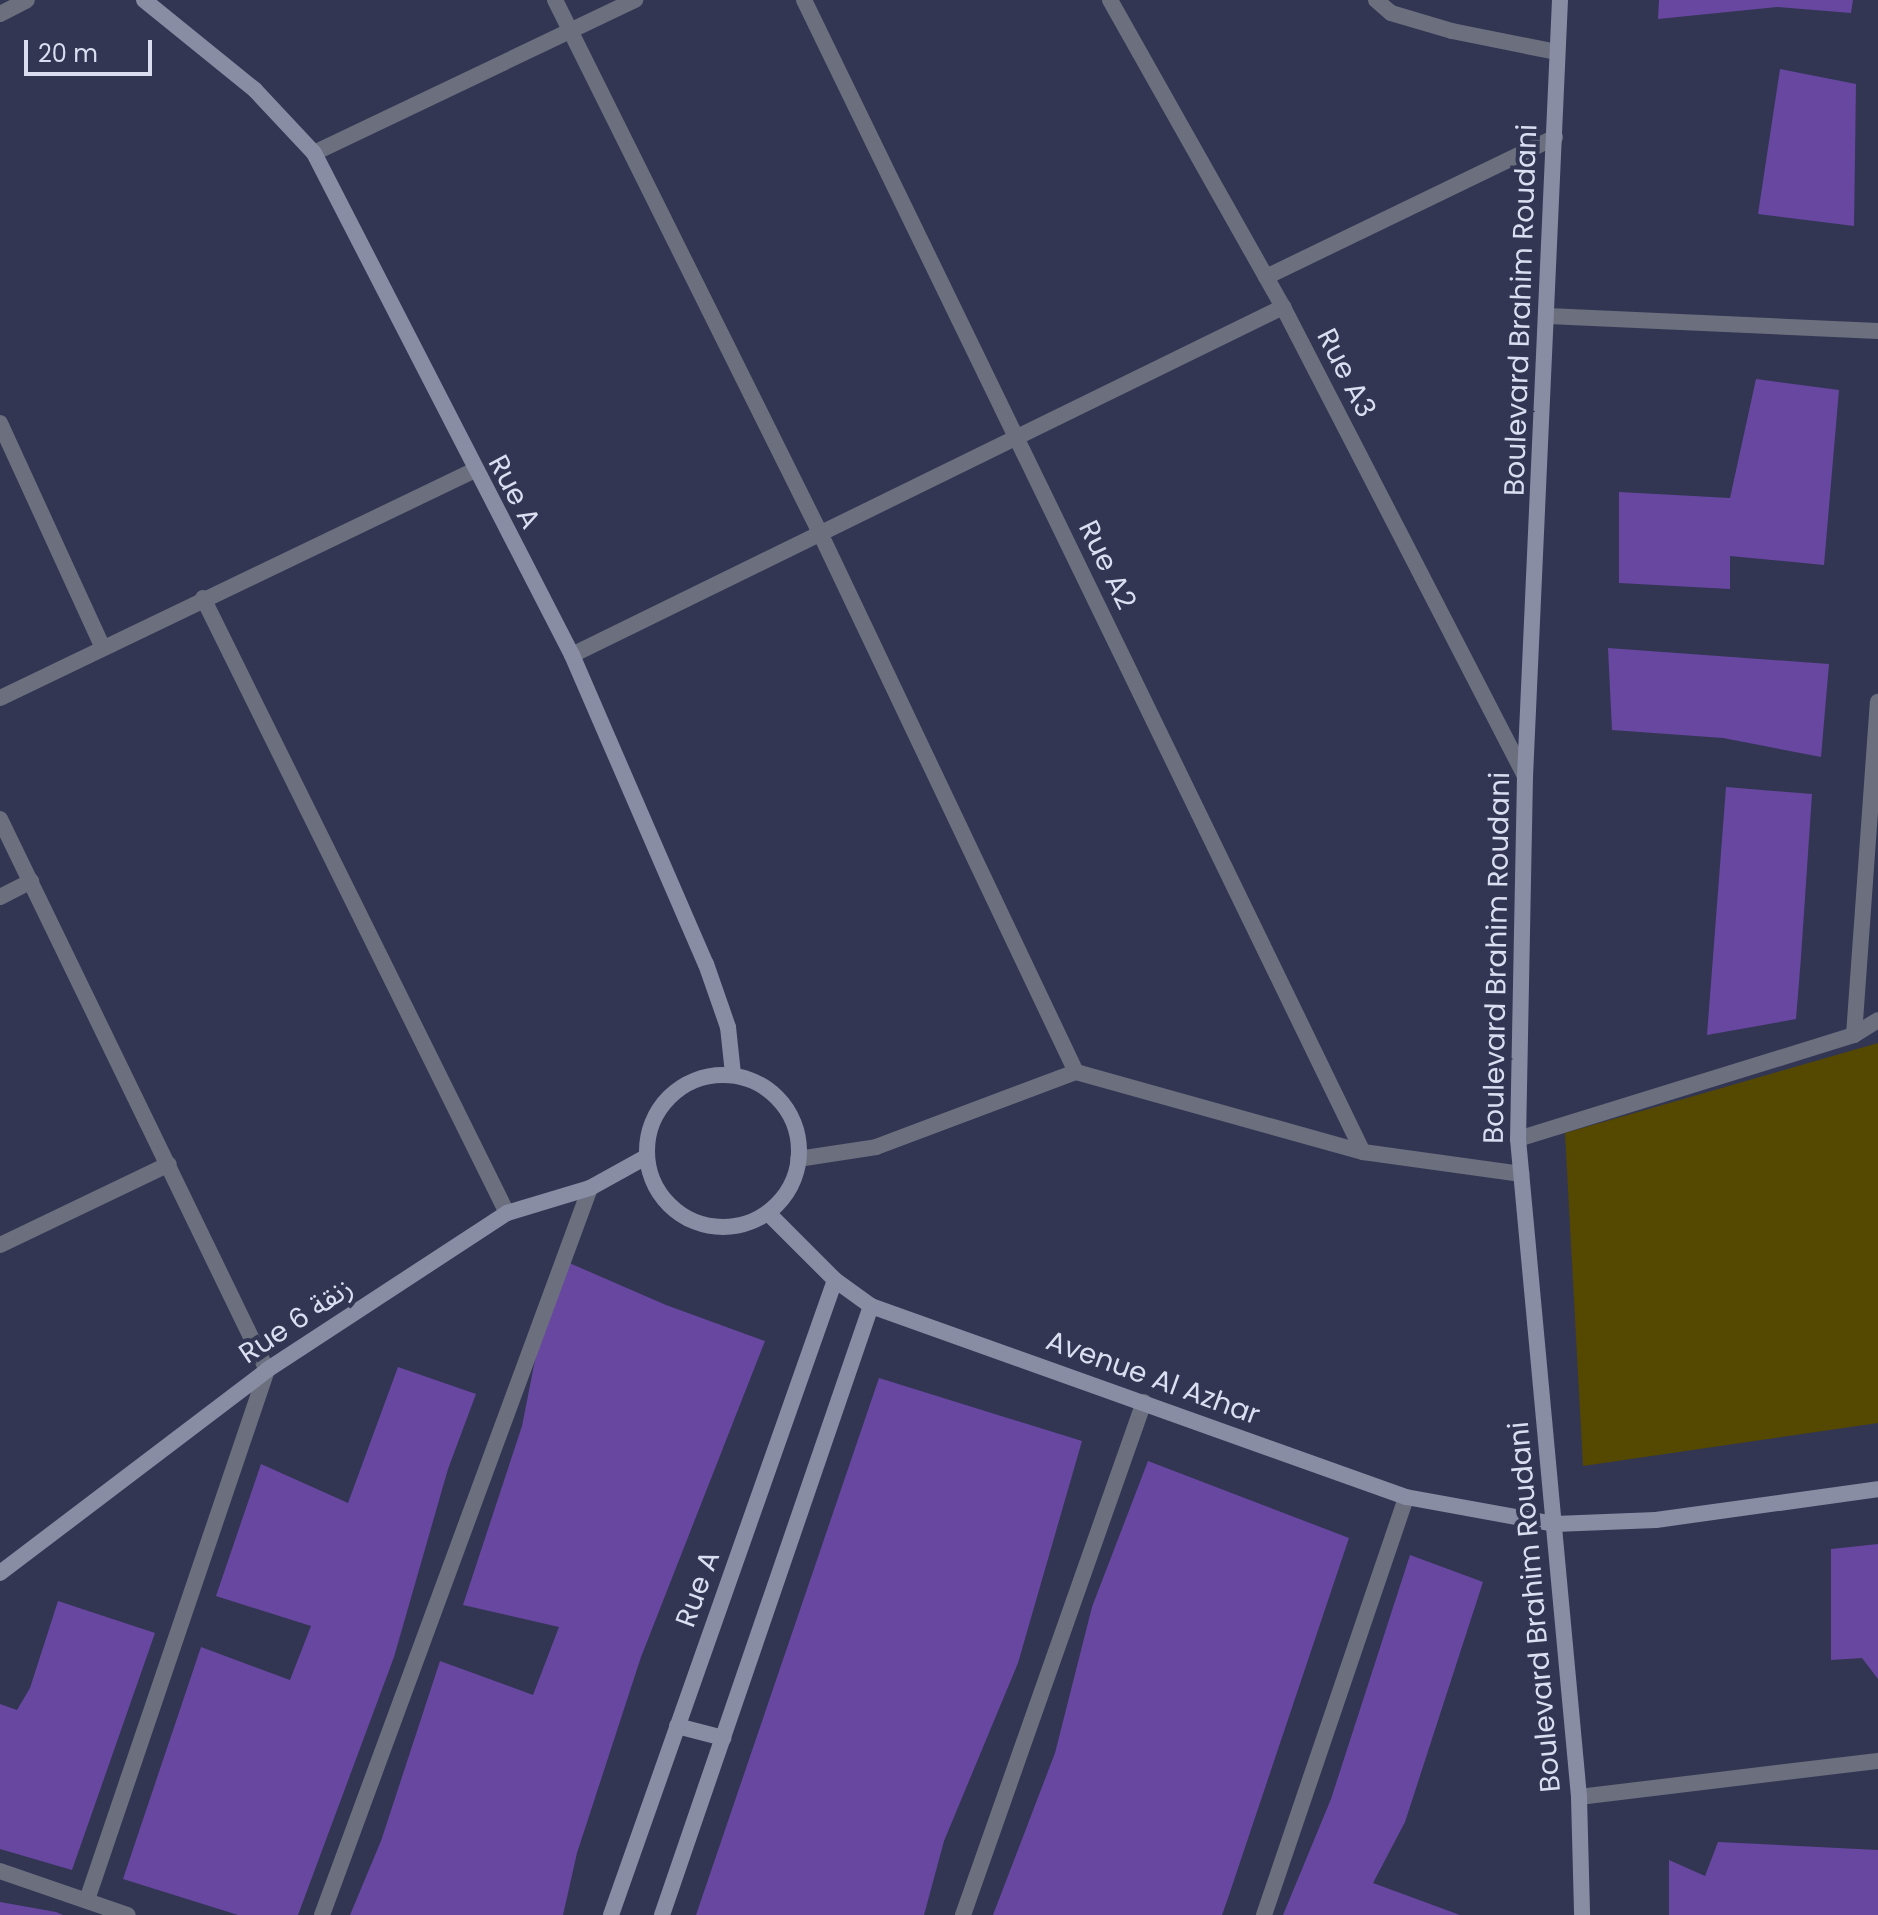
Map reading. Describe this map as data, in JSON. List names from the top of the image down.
{
  "streets": {
    "street": [
      "Boulevard Brahim Roudani",
      "Rue A3",
      "Rue A",
      "Rue A2",
      "Rue 6 زنقة",
      "Avenue Al Azhar"
    ]
  },
  "crossings": [
    ["Boulevard Brahim Roudani", "Rue A3"],
    ["Boulevard Brahim Roudani", "Avenue Al Azhar"],
    ["Rue A", "Rue 6 زنقة"],
    ["Rue A", "Avenue Al Azhar"],
    ["Rue 6 زنقة", "Avenue Al Azhar"]
  ],
  "scale_bar": "20 m"
}
